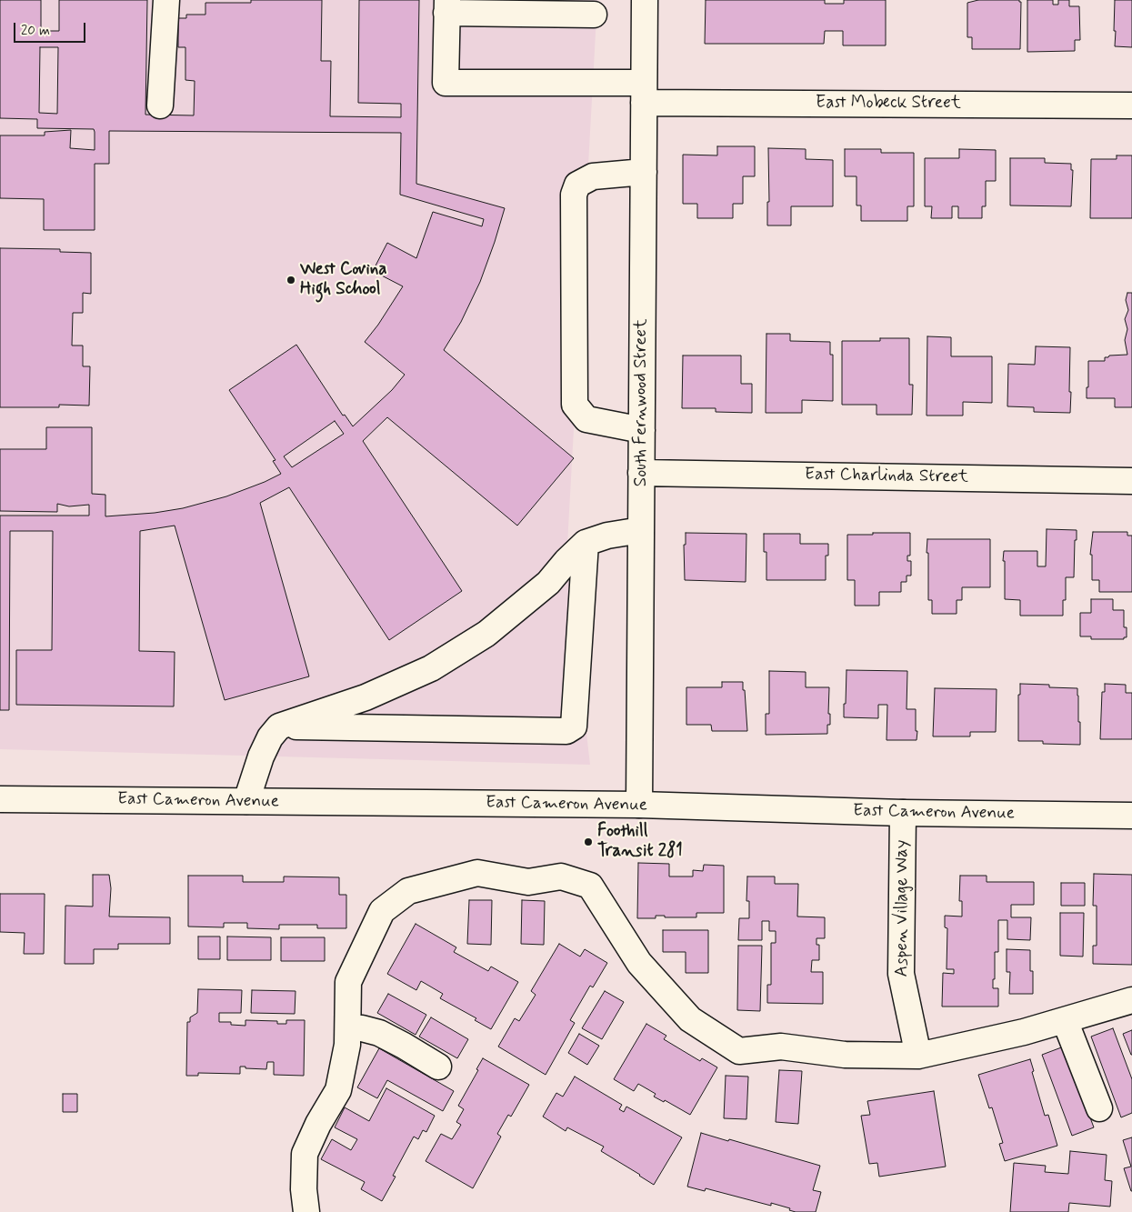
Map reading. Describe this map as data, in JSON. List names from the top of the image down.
{
  "streets": {
    "street": [
      "East Mobeck Street",
      "South Fernwood Street",
      "East Charlinda Street",
      "East Cameron Avenue",
      "Aspen Village Way"
    ]
  },
  "crossings": [
    ["East Mobeck Street", "South Fernwood Street"],
    ["South Fernwood Street", "East Charlinda Street"],
    ["South Fernwood Street", "East Cameron Avenue"],
    ["East Cameron Avenue", "Aspen Village Way"]
  ],
  "places": ["West Covina High School", "Foothill Transit 281"],
  "scale_bar": "20 m"
}
